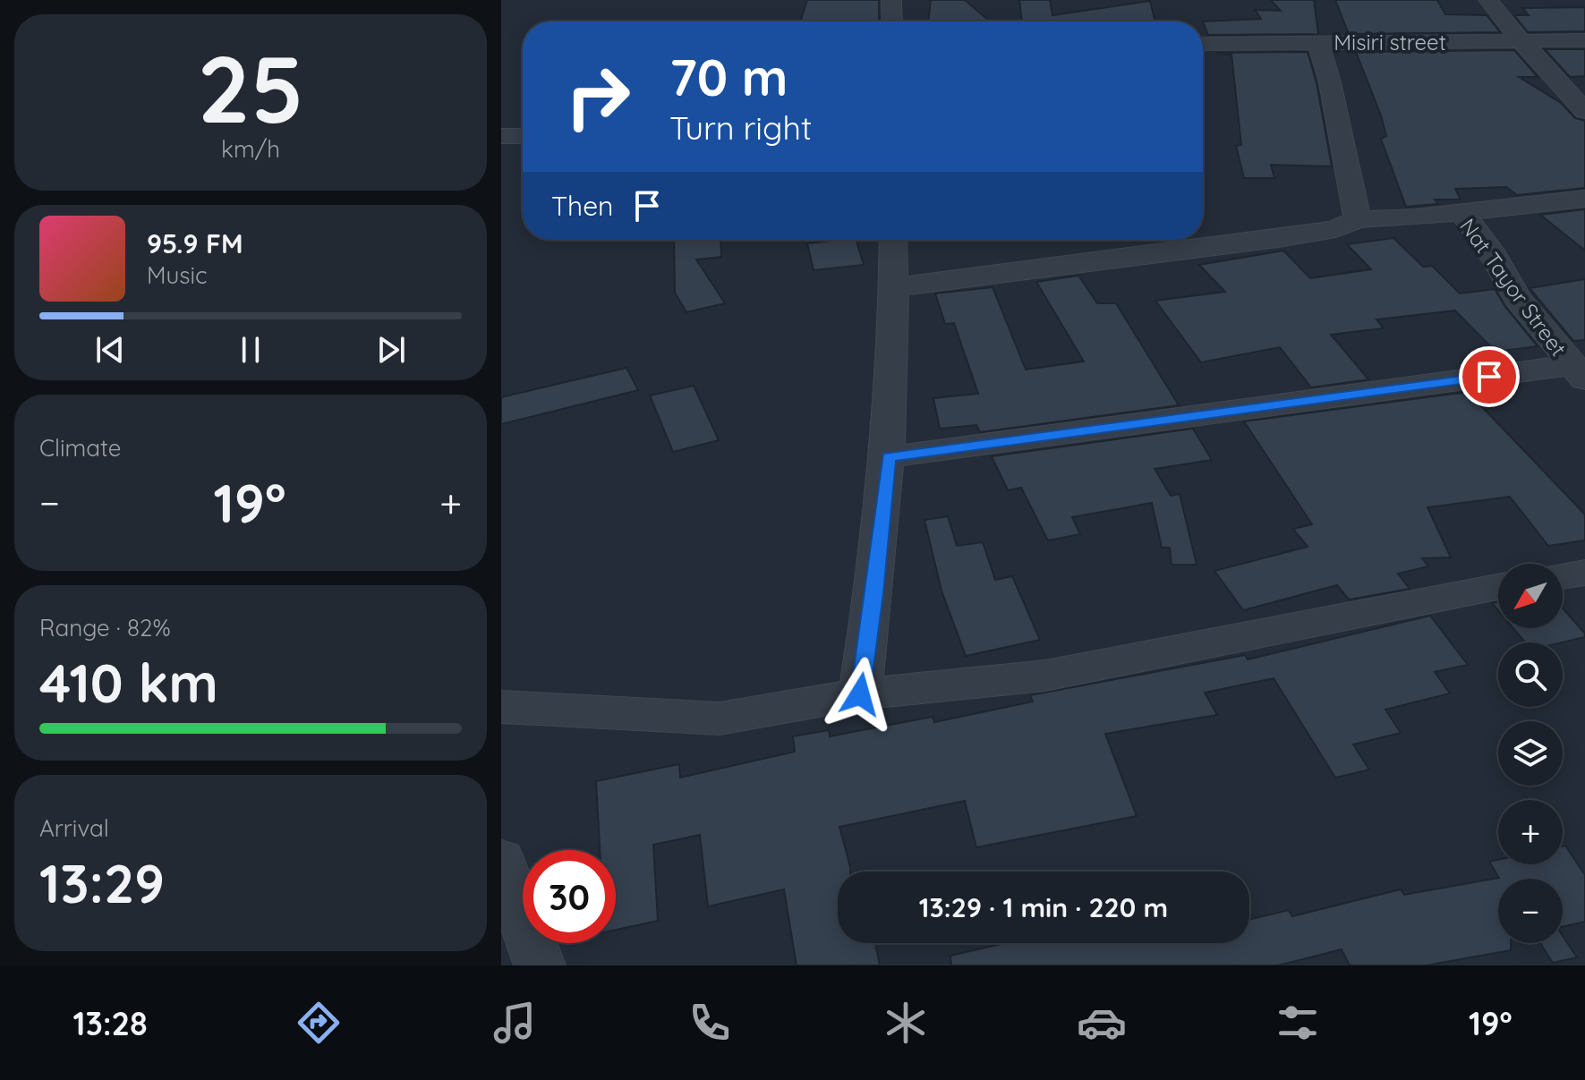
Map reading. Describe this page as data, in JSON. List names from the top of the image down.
{
  "streets": {
    "street": ["Misiri street", "Nat Tayor Street"]
  },
  "north": "bottom left",
  "page": {
    "tile": [
      ["25", "km/h"],
      "Climate",
      ["Range · 82%", "410 km"],
      ["Arrival", "13:29"]
    ],
    "turn": ["70 m", "Turn right"],
    "then": "Then",
    "song": ["95.9 FM", "Music"],
    "heat": ["−", "19°", "+"],
    "map_buttons": ["+", "−"],
    "limit": "30",
    "trip": "13:29 · 1 min · 220 m",
    "tabs": ["13:28", "19°"]
  }
}
